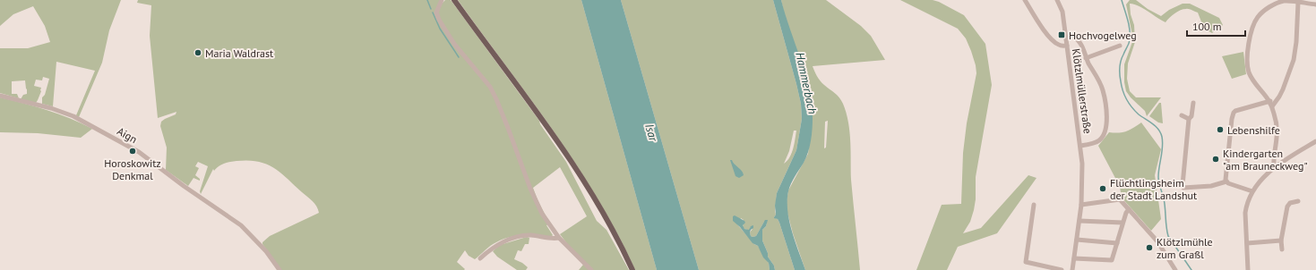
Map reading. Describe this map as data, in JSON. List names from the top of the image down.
{
  "streets": {
    "street": ["Klötzlmüllerstraße", "Aign"]
  },
  "water": ["Hammerbach", "Isar"],
  "places": {
    "transit": ["Hochvogelweg"],
    "other": [
      "Maria Waldrast",
      "Lebenshilfe",
      "Horoskowitz Denkmal",
      "Kindergarten \"am Brauneckweg\"",
      "Flüchtlingsheim der Stadt Landshut",
      "Klötzlmühle zum Graßl"
    ]
  },
  "scale_bar": "100 m"
}
